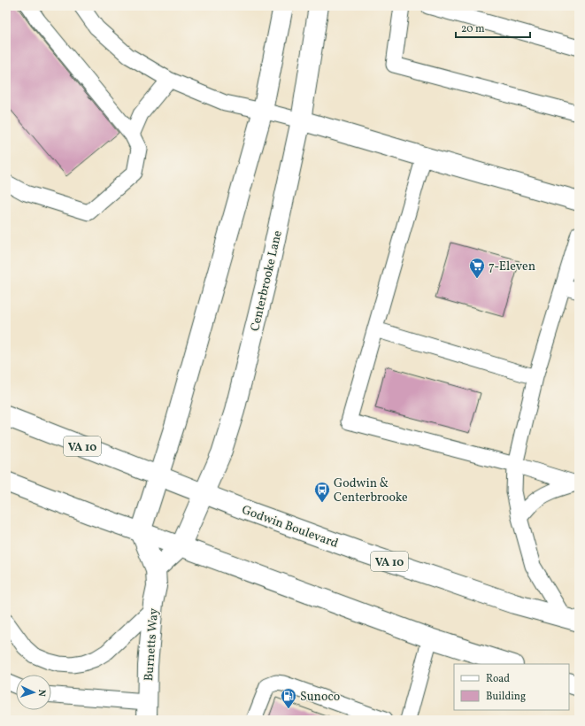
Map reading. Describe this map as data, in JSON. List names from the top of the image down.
{
  "streets": {
    "main road": [
      "Centerbrooke Lane",
      "VA 10",
      "Godwin Boulevard",
      "Burnetts Way"
    ]
  },
  "crossings": [
    ["Centerbrooke Lane", "Godwin Boulevard"]
  ],
  "places": {
    "supermarket": ["7-Eleven"],
    "bus stop": ["Godwin & Centerbrooke"],
    "fuel station": ["Sunoco"]
  },
  "legend": ["Road", "Building"],
  "scale_bar": "20 m",
  "north": "right"
}
